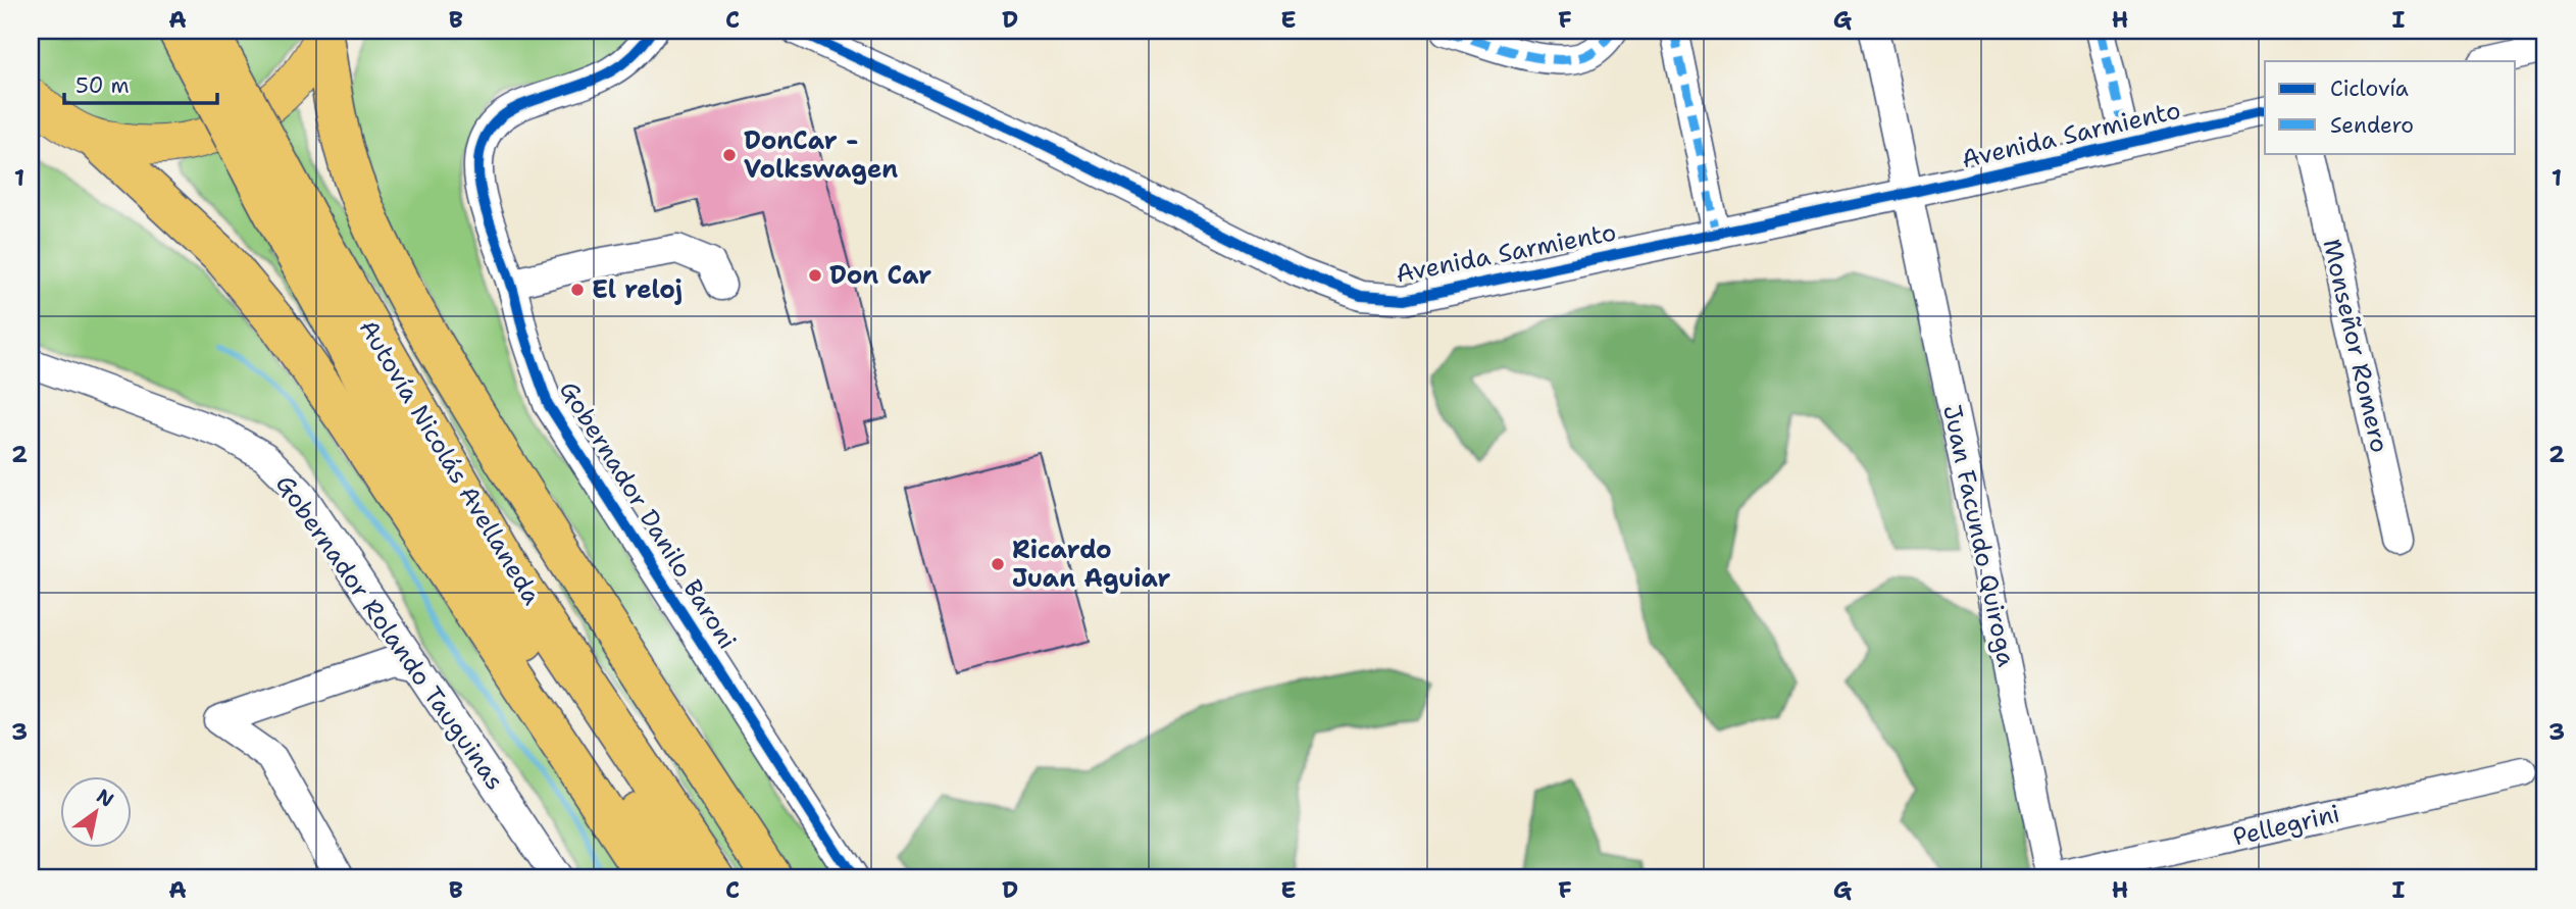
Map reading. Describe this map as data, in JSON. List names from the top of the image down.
{
  "streets": {
    "highway": ["Autovía Nicolás Avellaneda"],
    "street": [
      "Avenida Sarmiento",
      "Monseñor Romero",
      "Gobernador Danilo Baroni",
      "Juan Facundo Quiroga",
      "Gobernador Rolando Tauguinas",
      "Pellegrini"
    ]
  },
  "crossings": [
    ["Avenida Sarmiento", "Juan Facundo Quiroga"],
    ["Juan Facundo Quiroga", "Pellegrini"]
  ],
  "places": [
    "DonCar - Volkswagen",
    "Don Car",
    "El reloj",
    "Ricardo Juan Aguiar"
  ],
  "legend": ["Ciclovía", "Sendero"],
  "scale_bar": "50 m",
  "north": "top right",
  "grid": {
    "columns": [
      "A",
      "B",
      "C",
      "D",
      "E",
      "F",
      "G",
      "H",
      "I"
    ],
    "rows": ["1", "2", "3"]
  }
}
